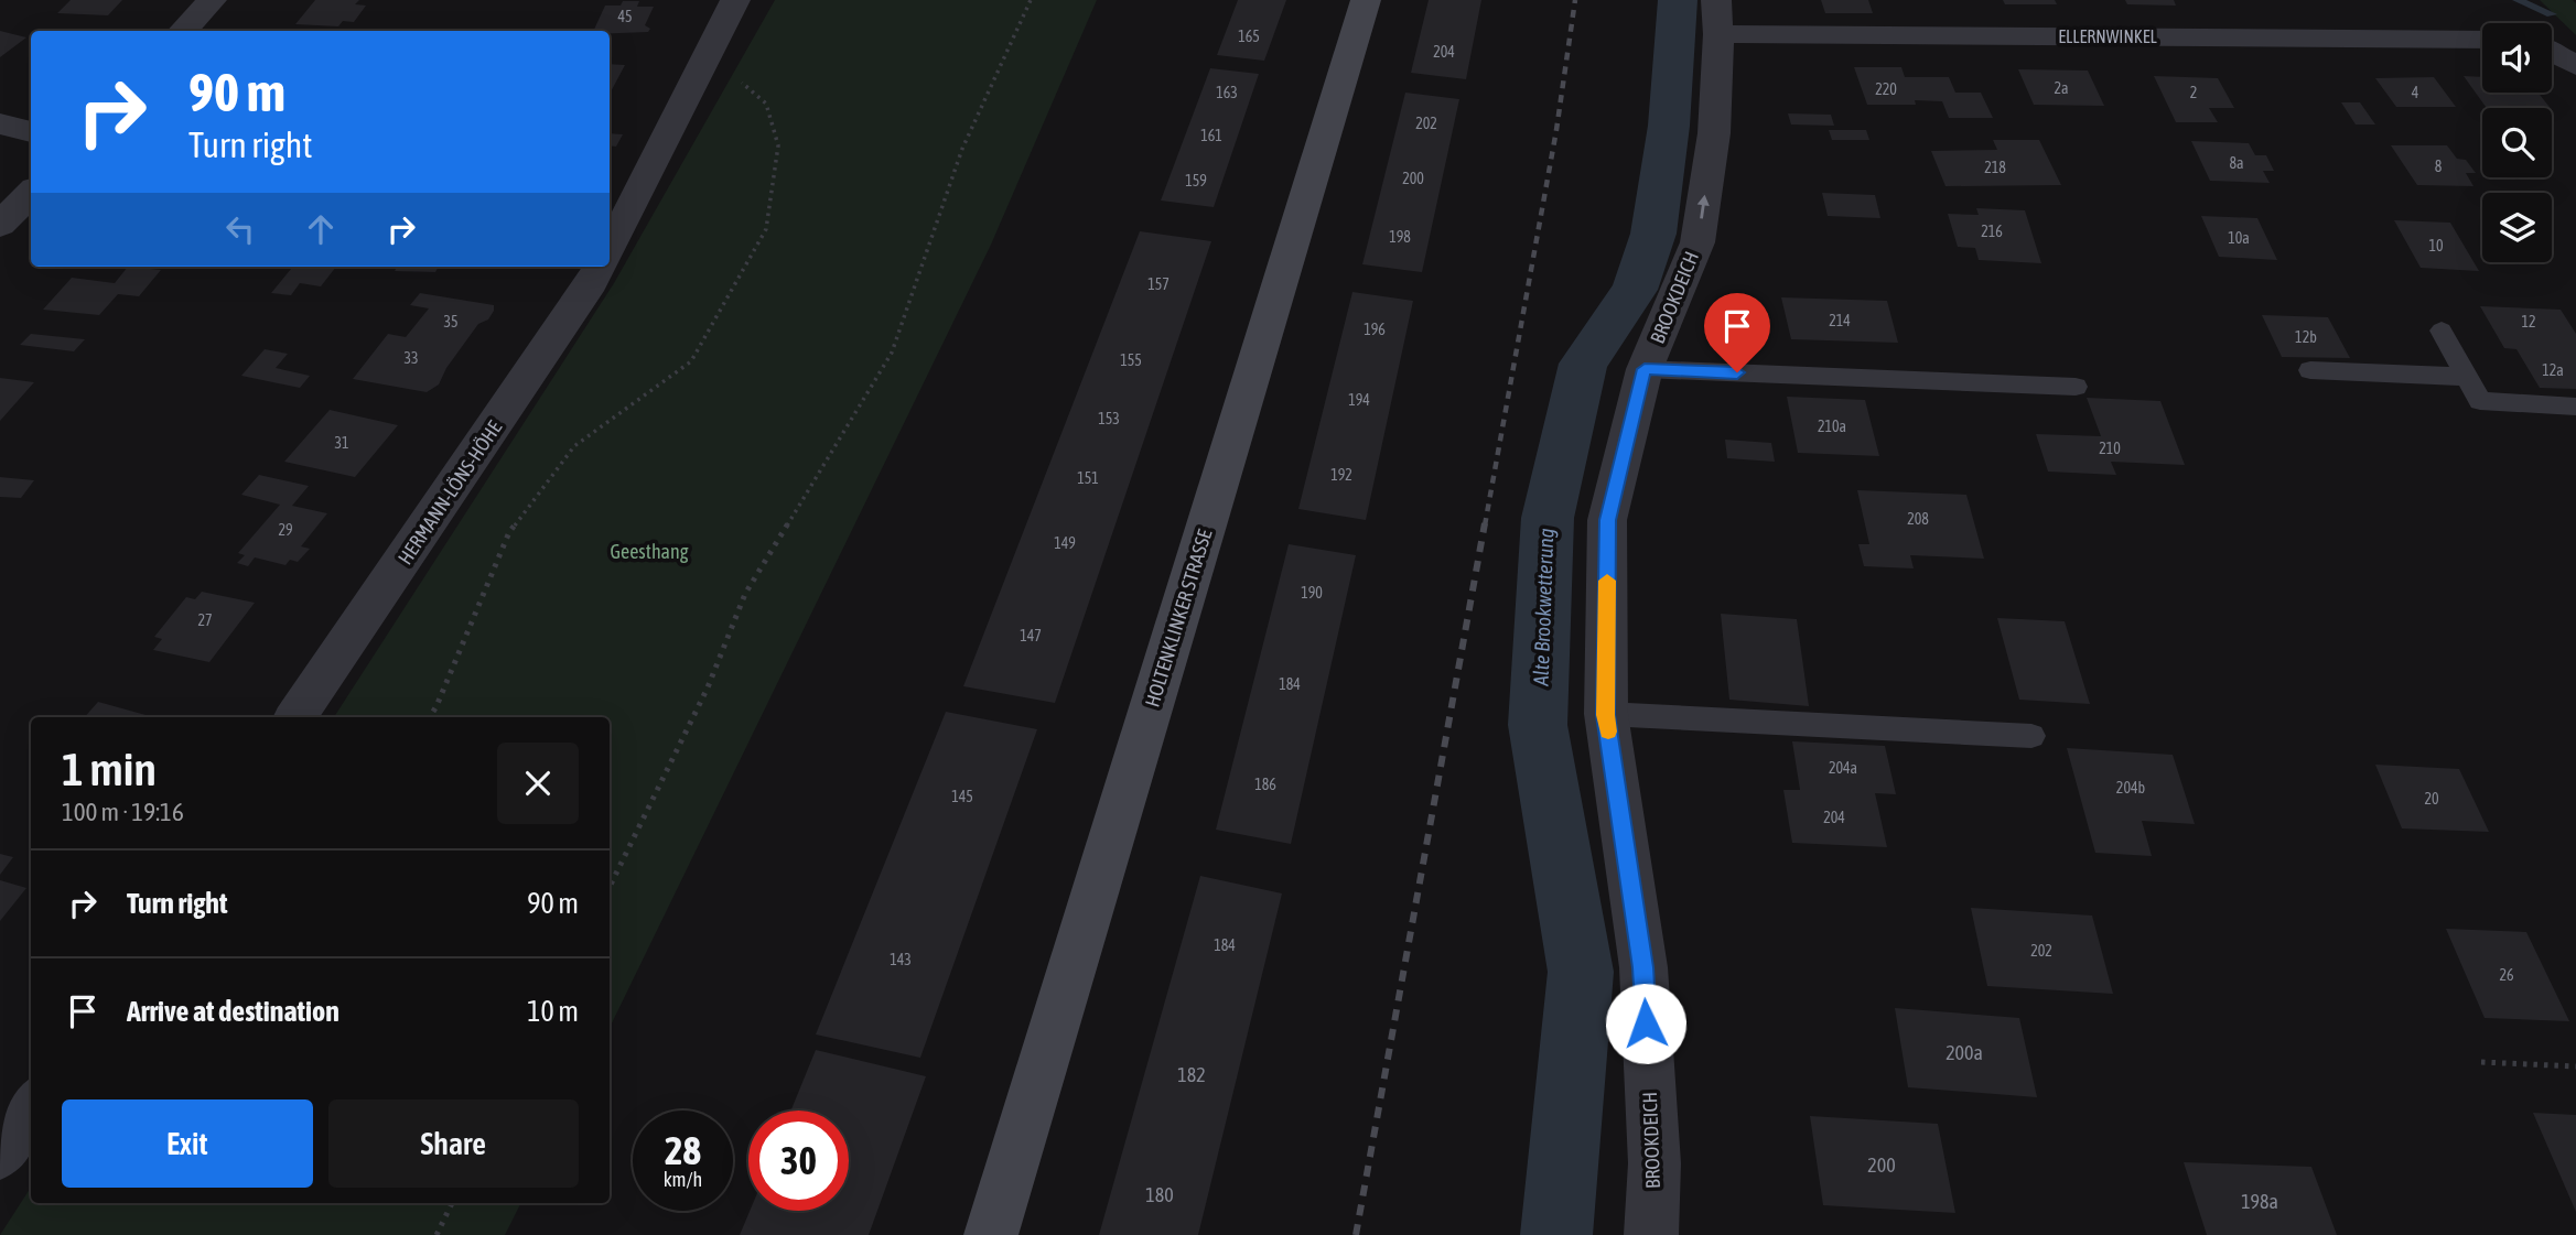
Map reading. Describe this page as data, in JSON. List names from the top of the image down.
{
  "streets": {
    "main road": ["HOLTENKLINKER STRASSE"],
    "street": ["ELLERNWINKEL", "BROOKDEICH", "HERMANN-LÖNS-HÖHE"]
  },
  "crossings": [
    ["ELLERNWINKEL", "BROOKDEICH"]
  ],
  "water": ["Alte Brookwetterung"],
  "parks": ["Geesthang"],
  "house_numbers": [
    "45",
    "165",
    "204",
    "2a",
    "220",
    "163",
    "2",
    "4",
    "202",
    "161",
    "8a",
    "8",
    "218",
    "200",
    "159",
    "216",
    "198",
    "10a",
    "10",
    "157",
    "214",
    "35",
    "12",
    "196",
    "12b",
    "33",
    "155",
    "12a",
    "194",
    "153",
    "210a",
    "31",
    "210",
    "192",
    "151",
    "208",
    "29",
    "149",
    "190",
    "27",
    "147",
    "184",
    "204a",
    "186",
    "204b",
    "145",
    "20",
    "204",
    "184",
    "202",
    "143",
    "26",
    "200a",
    "182",
    "200",
    "180",
    "198a"
  ],
  "page": {
    "turn": ["90 m", "Turn right"],
    "heading": ["1 min", "100 m · 19:16"],
    "list": [
      {
        "name": "Turn right",
        "value": "90 m"
      },
      {
        "name": "Arrive at destination",
        "value": "10 m"
      }
    ],
    "buttons": ["Exit", "Share"],
    "speed": "28 km/h",
    "limit": "30"
  }
}
